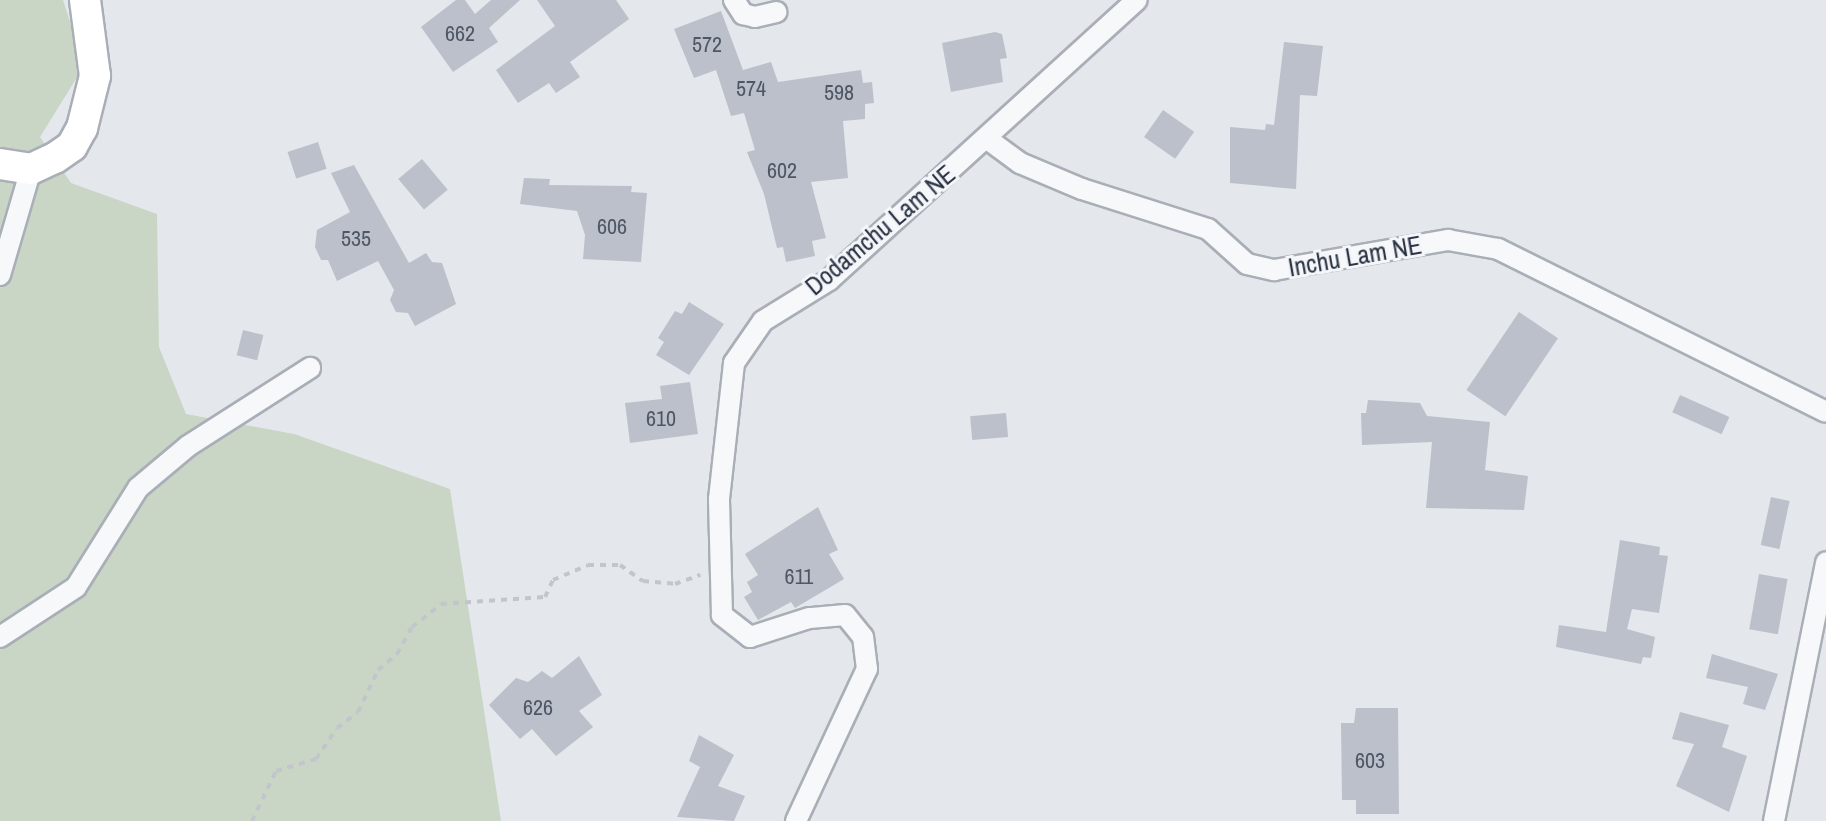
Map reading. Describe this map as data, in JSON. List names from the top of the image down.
{
  "streets": {
    "street": ["Dodamchu Lam NE", "Inchu Lam NE"]
  },
  "crossings": [
    ["Dodamchu Lam NE", "Inchu Lam NE"]
  ],
  "house_numbers": [
    "662",
    "572",
    "574",
    "598",
    "602",
    "606",
    "535",
    "610",
    "611",
    "626",
    "603"
  ]
}
